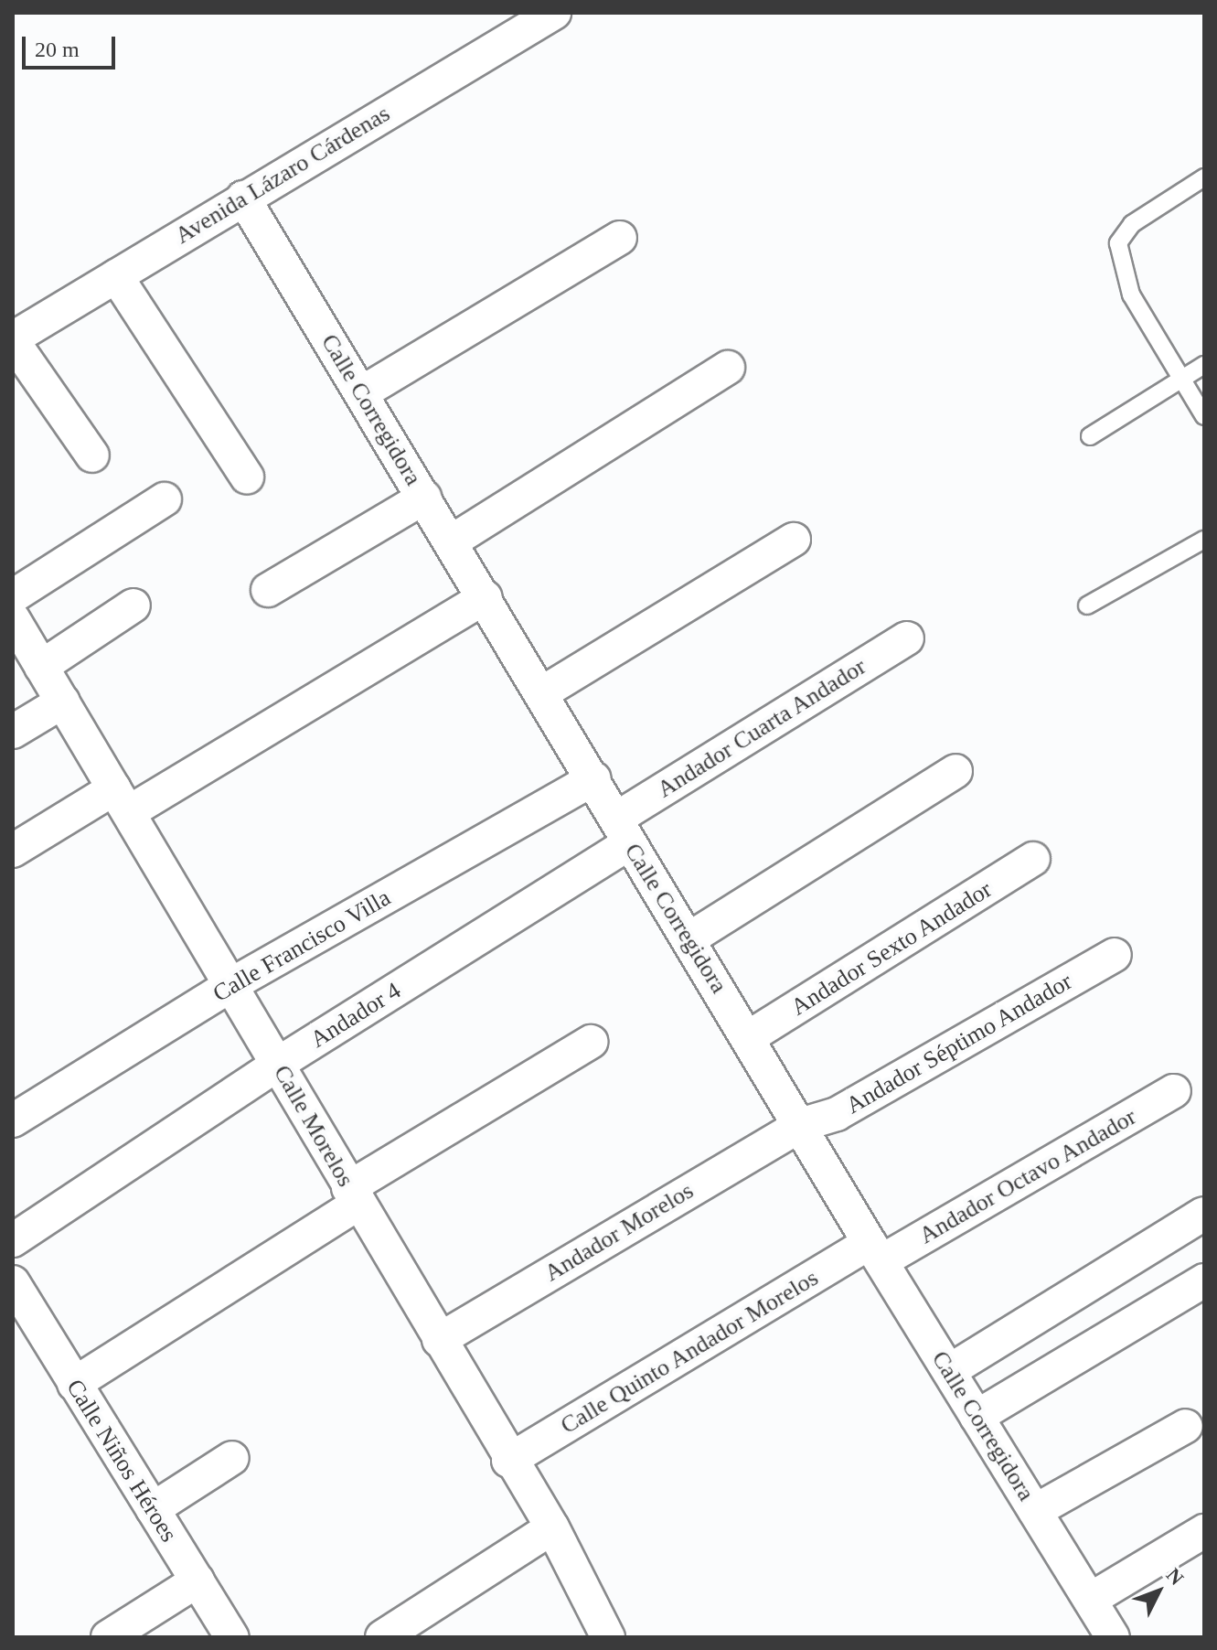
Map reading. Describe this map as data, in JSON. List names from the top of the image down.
{
  "streets": {
    "street": [
      "Avenida Lázaro Cárdenas",
      "Calle Corregidora",
      "Andador Cuarta Andador",
      "Calle Francisco Villa",
      "Andador Sexto Andador",
      "Andador 4",
      "Andador Séptimo Andador",
      "Calle Morelos",
      "Andador Octavo Andador",
      "Andador Morelos",
      "Calle Quinto Andador Morelos",
      "Calle Niños Héroes"
    ]
  },
  "crossings": [
    ["Avenida Lázaro Cárdenas", "Calle Corregidora"],
    ["Calle Corregidora", "Andador Cuarta Andador"],
    ["Calle Corregidora", "Calle Francisco Villa"],
    ["Calle Corregidora", "Andador Sexto Andador"],
    ["Calle Corregidora", "Andador 4"],
    ["Calle Corregidora", "Andador Séptimo Andador"],
    ["Calle Corregidora", "Andador Octavo Andador"],
    ["Calle Corregidora", "Andador Morelos"],
    ["Calle Corregidora", "Calle Quinto Andador Morelos"],
    ["Andador Cuarta Andador", "Andador 4"],
    ["Calle Francisco Villa", "Calle Morelos"],
    ["Andador 4", "Calle Morelos"],
    ["Andador Séptimo Andador", "Andador Morelos"],
    ["Calle Morelos", "Andador Morelos"],
    ["Calle Morelos", "Calle Quinto Andador Morelos"],
    ["Andador Octavo Andador", "Calle Quinto Andador Morelos"]
  ],
  "scale_bar": "20 m",
  "north": "top right"
}
